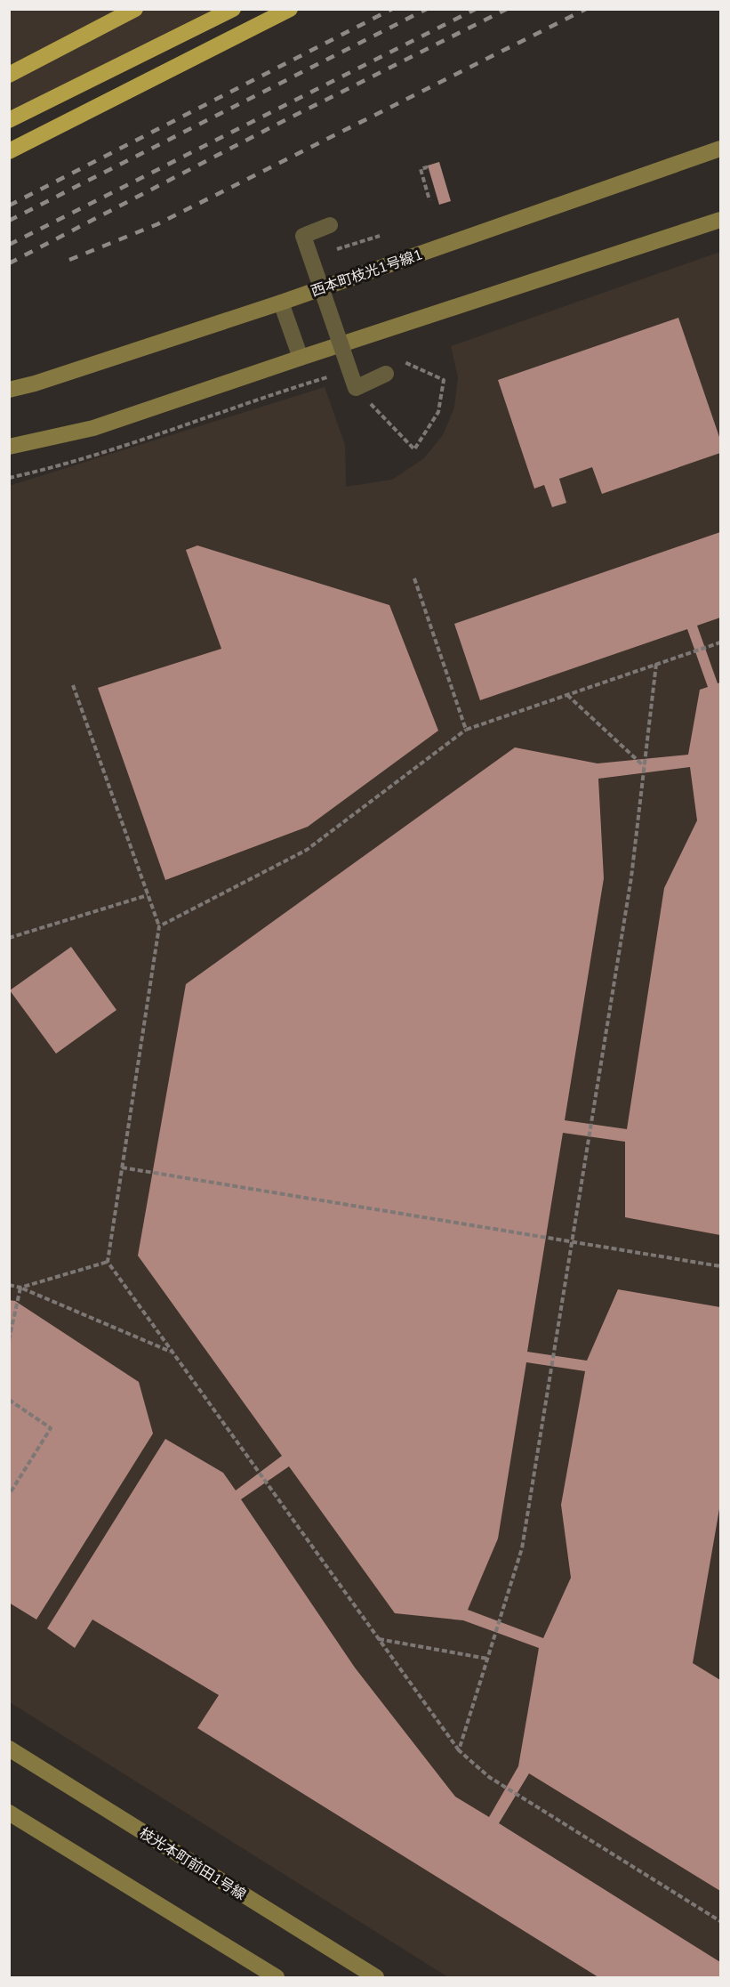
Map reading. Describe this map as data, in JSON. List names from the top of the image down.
{
  "streets": {
    "street": ["西本町枝光1号線1", "枝光本町前田1号線"]
  }
}
